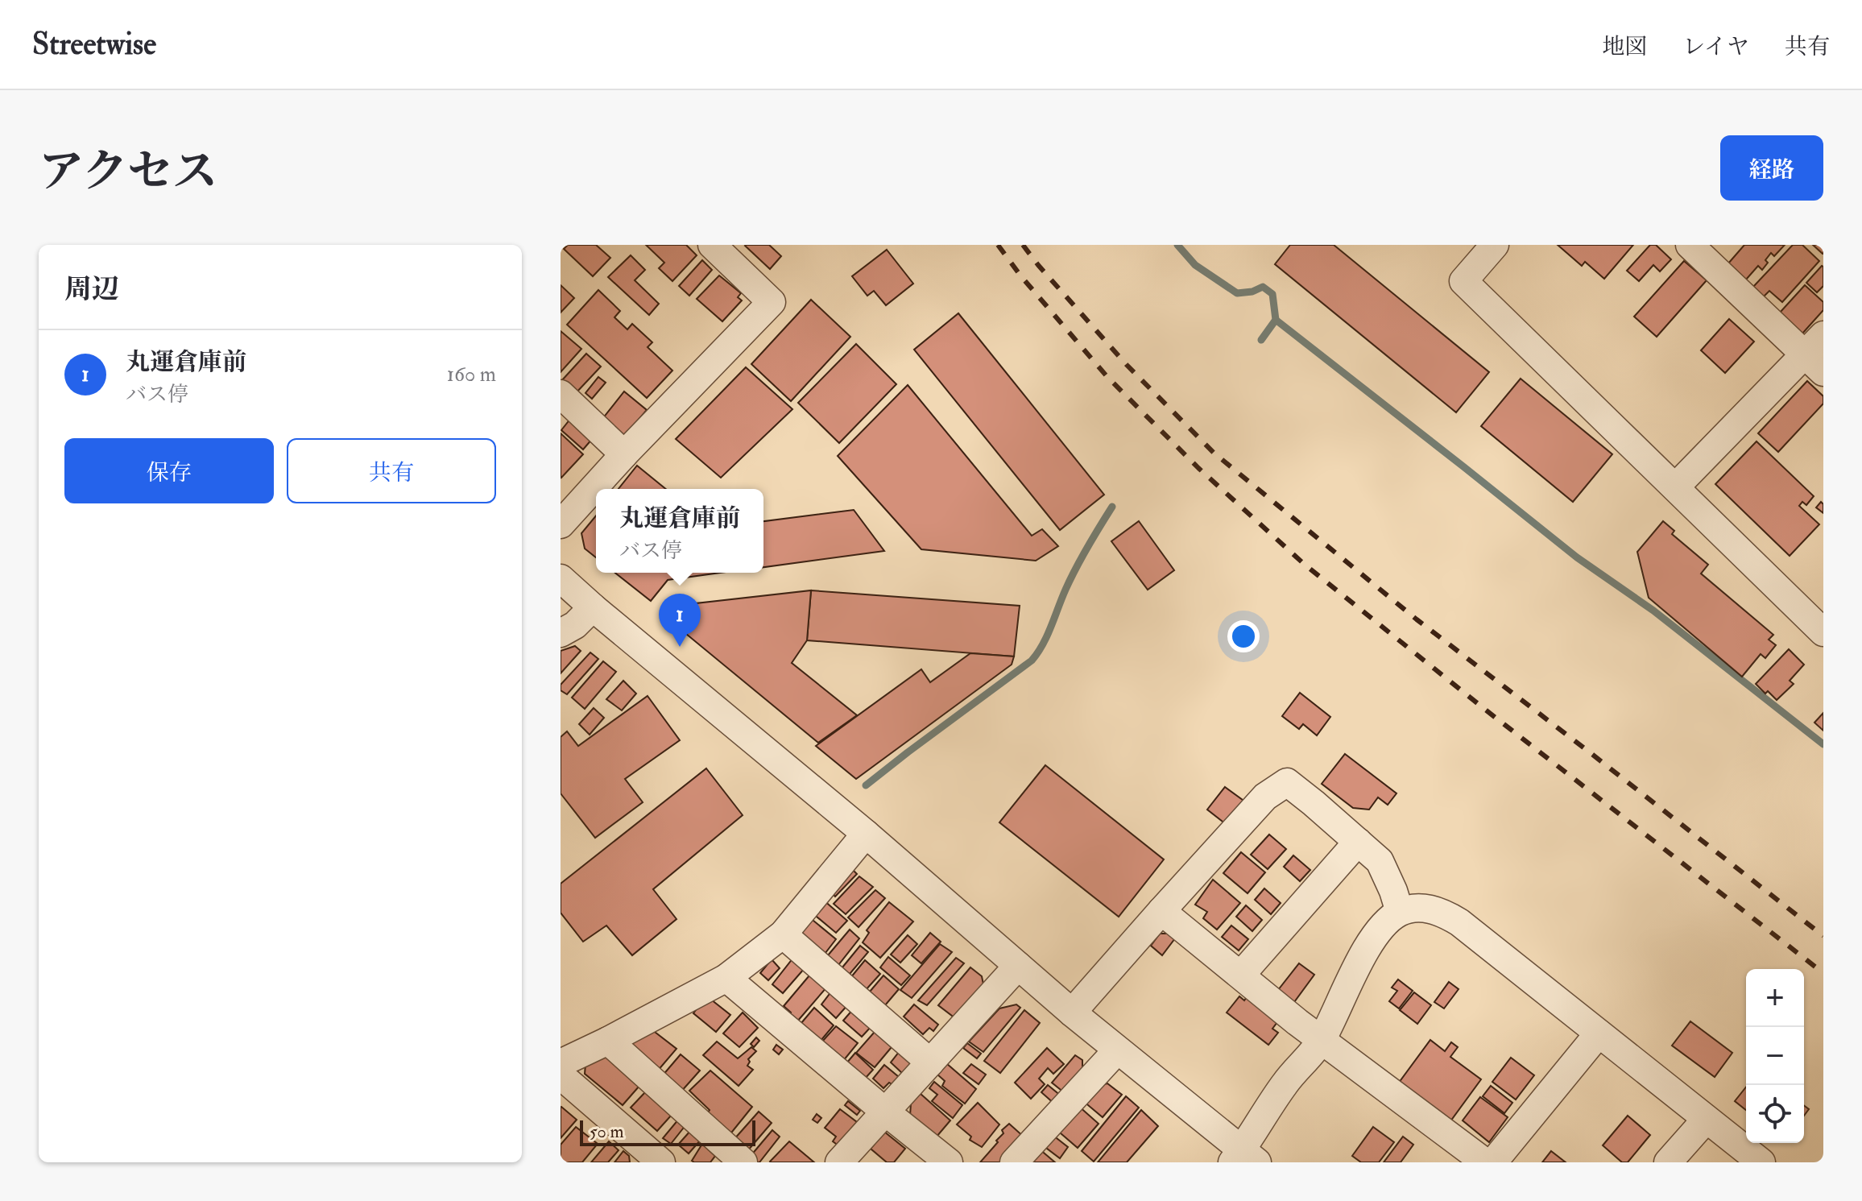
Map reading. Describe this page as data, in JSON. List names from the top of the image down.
{
  "scale_bar": "50 m",
  "page": {
    "header": "Streetwise",
    "nav": ["地図", "レイヤ", "共有"],
    "title": "アクセス",
    "buttons": [
      "経路",
      ["保存", "共有"]
    ],
    "heading": "周辺",
    "list": [
      {
        "mark": "1",
        "name": "丸運倉庫前",
        "note": "バス停",
        "value": "160 m"
      }
    ],
    "popup": ["丸運倉庫前", "バス停"],
    "pins": "1",
    "map_buttons": ["+", "−"],
    "scale": "50 m"
  }
}
